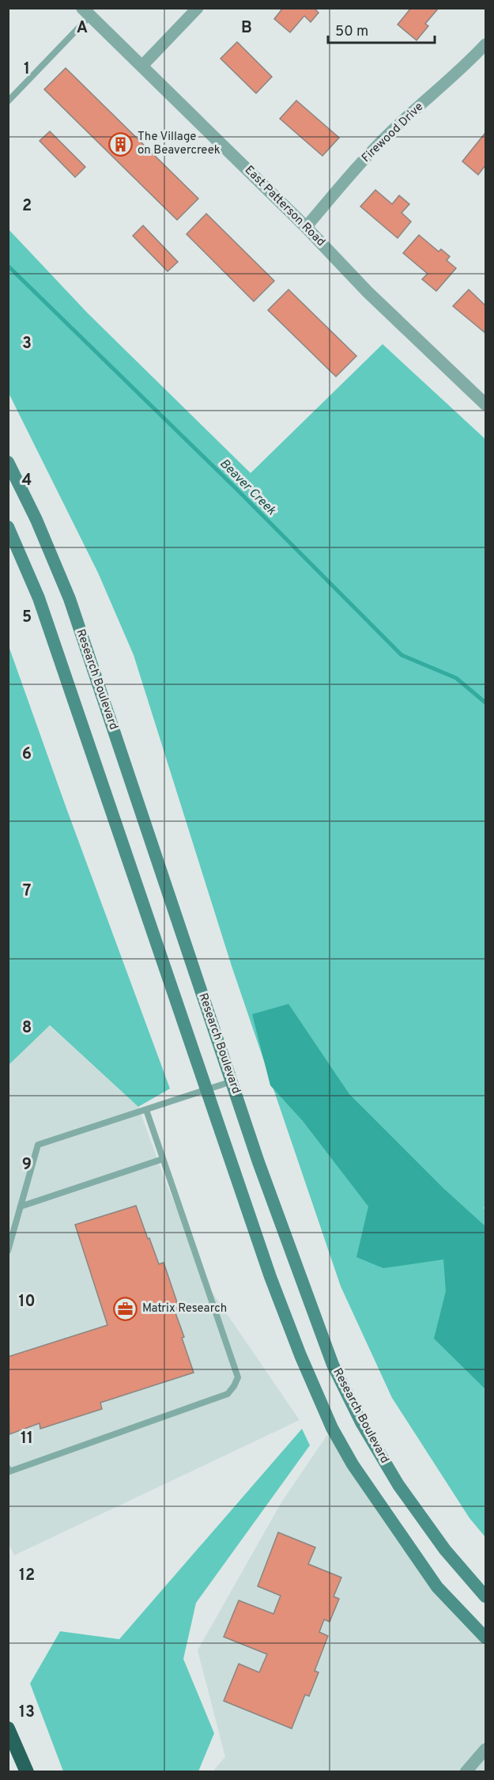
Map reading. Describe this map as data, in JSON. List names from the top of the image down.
{
  "streets": {
    "main road": ["Research Boulevard"],
    "street": ["Firewood Drive", "East Patterson Road"]
  },
  "crossings": [
    ["Firewood Drive", "East Patterson Road"]
  ],
  "water": ["Beaver Creek"],
  "places": {
    "building": ["The Village on Beavercreek"],
    "office": ["Matrix Research"]
  },
  "scale_bar": "50 m",
  "grid": {
    "columns": ["A", "B"],
    "rows": [
      "1",
      "2",
      "3",
      "4",
      "5",
      "6",
      "7",
      "8",
      "9",
      "10",
      "11",
      "12",
      "13"
    ]
  }
}
